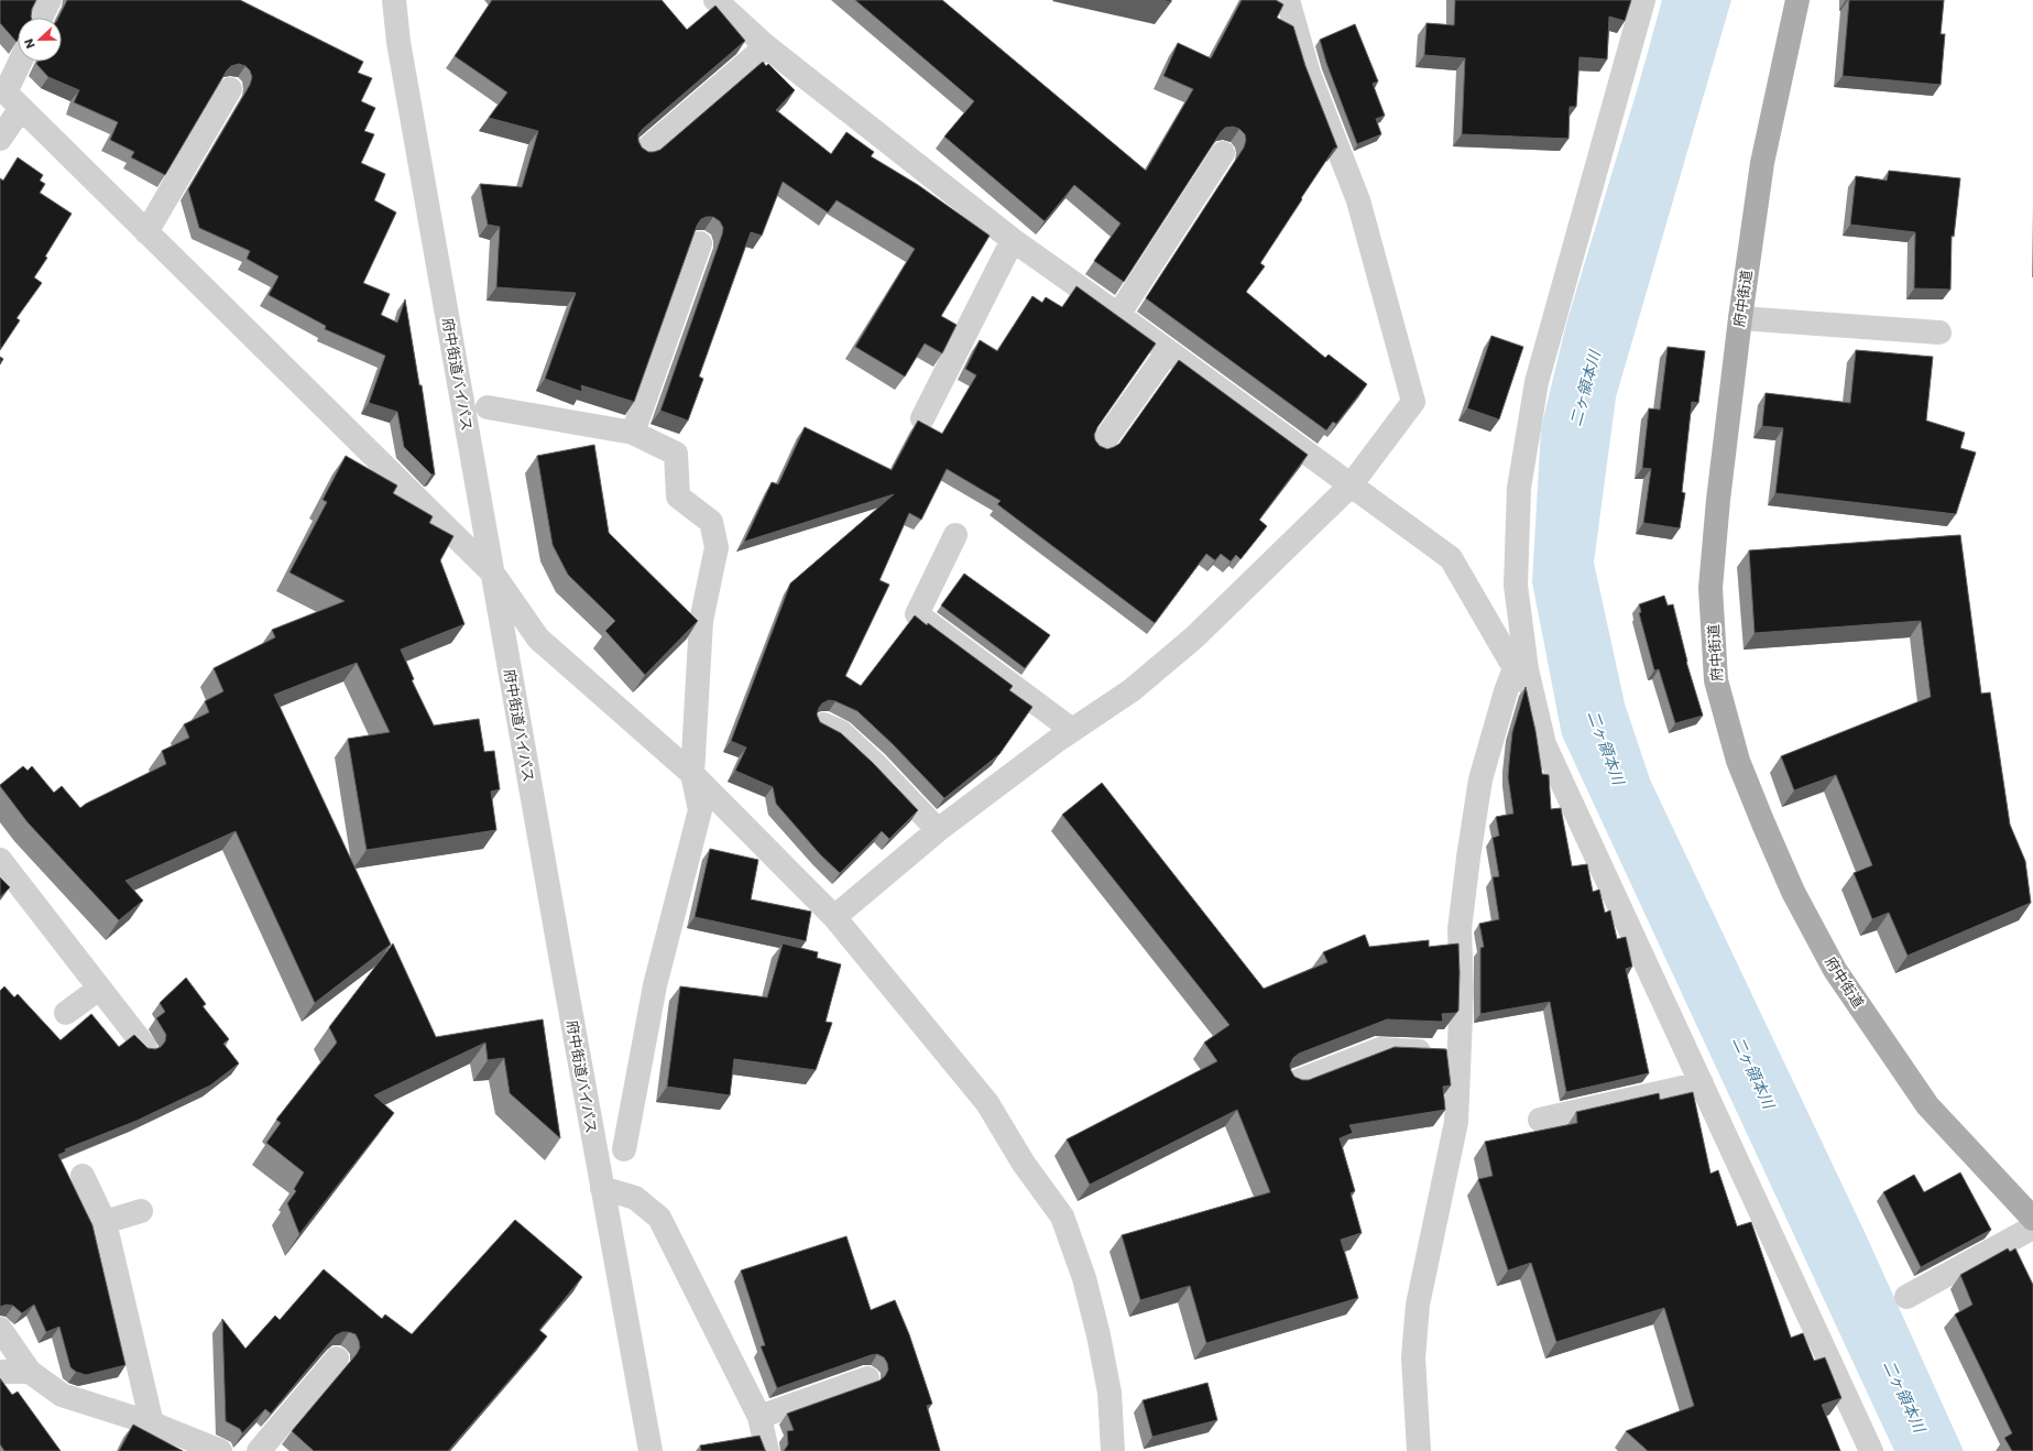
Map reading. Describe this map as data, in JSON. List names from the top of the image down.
{
  "streets": {
    "main road": ["府中街道"],
    "street": ["府中街道バイパス"]
  },
  "water": ["二ヶ領本川"],
  "north": "left"
}
